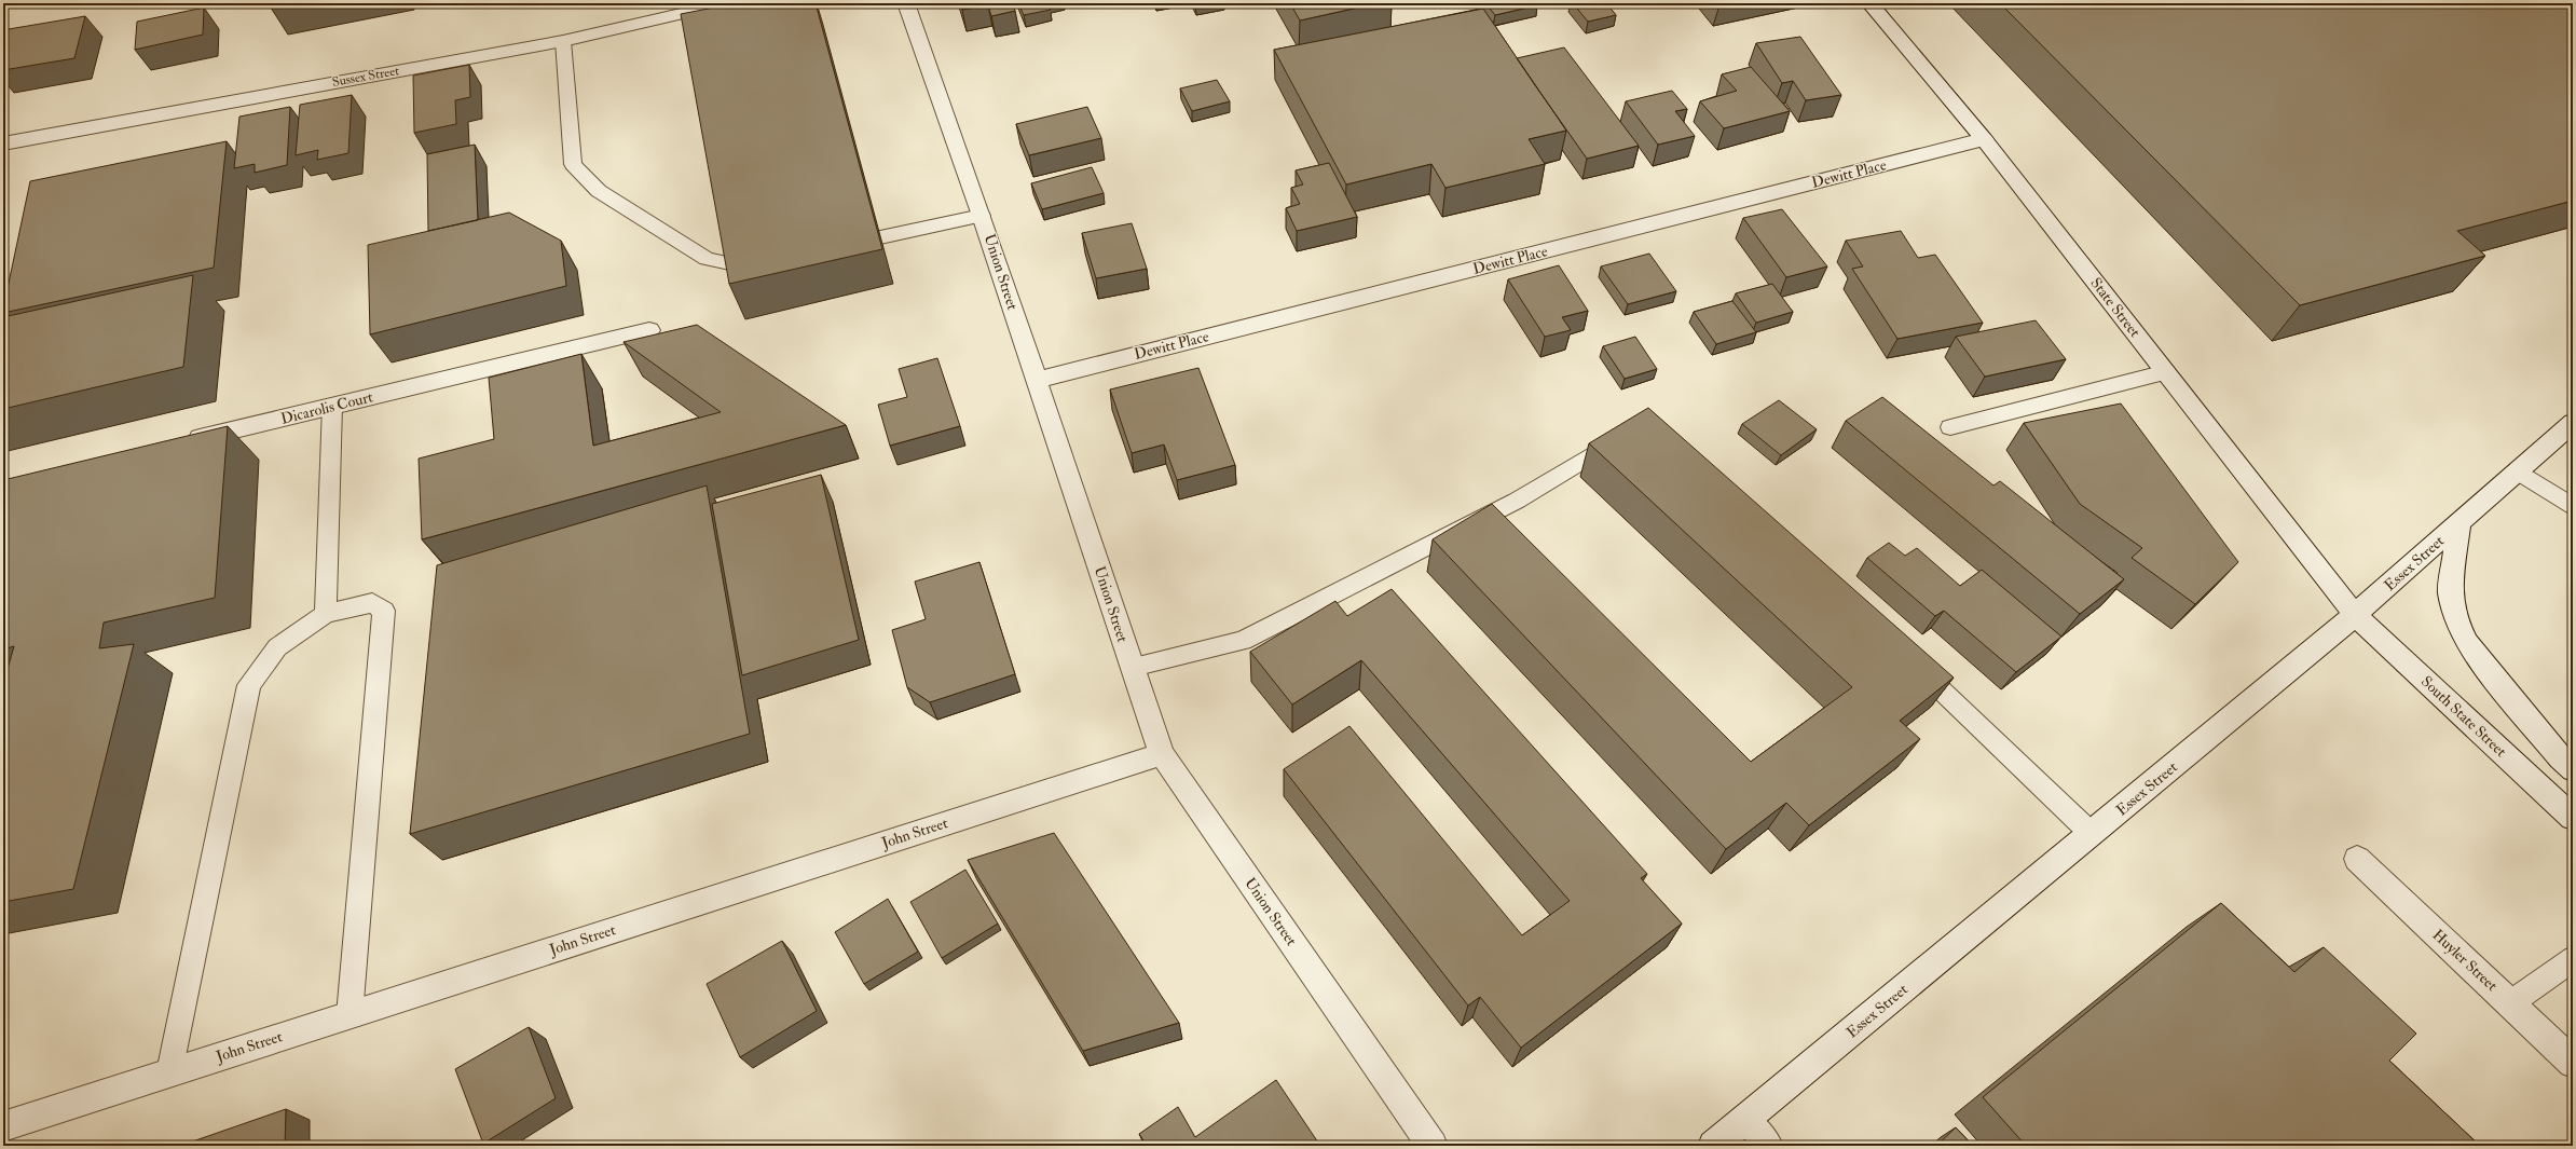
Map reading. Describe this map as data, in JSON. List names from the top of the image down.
{
  "streets": {
    "street": [
      "Sussex Street",
      "Dewitt Place",
      "Union Street",
      "State Street",
      "Dicarolis Court",
      "Essex Street",
      "South State Street",
      "John Street",
      "Huyler Street"
    ]
  },
  "crossings": [
    ["Dewitt Place", "Union Street"],
    ["Dewitt Place", "State Street"],
    ["Union Street", "John Street"],
    ["State Street", "Essex Street"],
    ["State Street", "South State Street"],
    ["Essex Street", "South State Street"]
  ]
}
